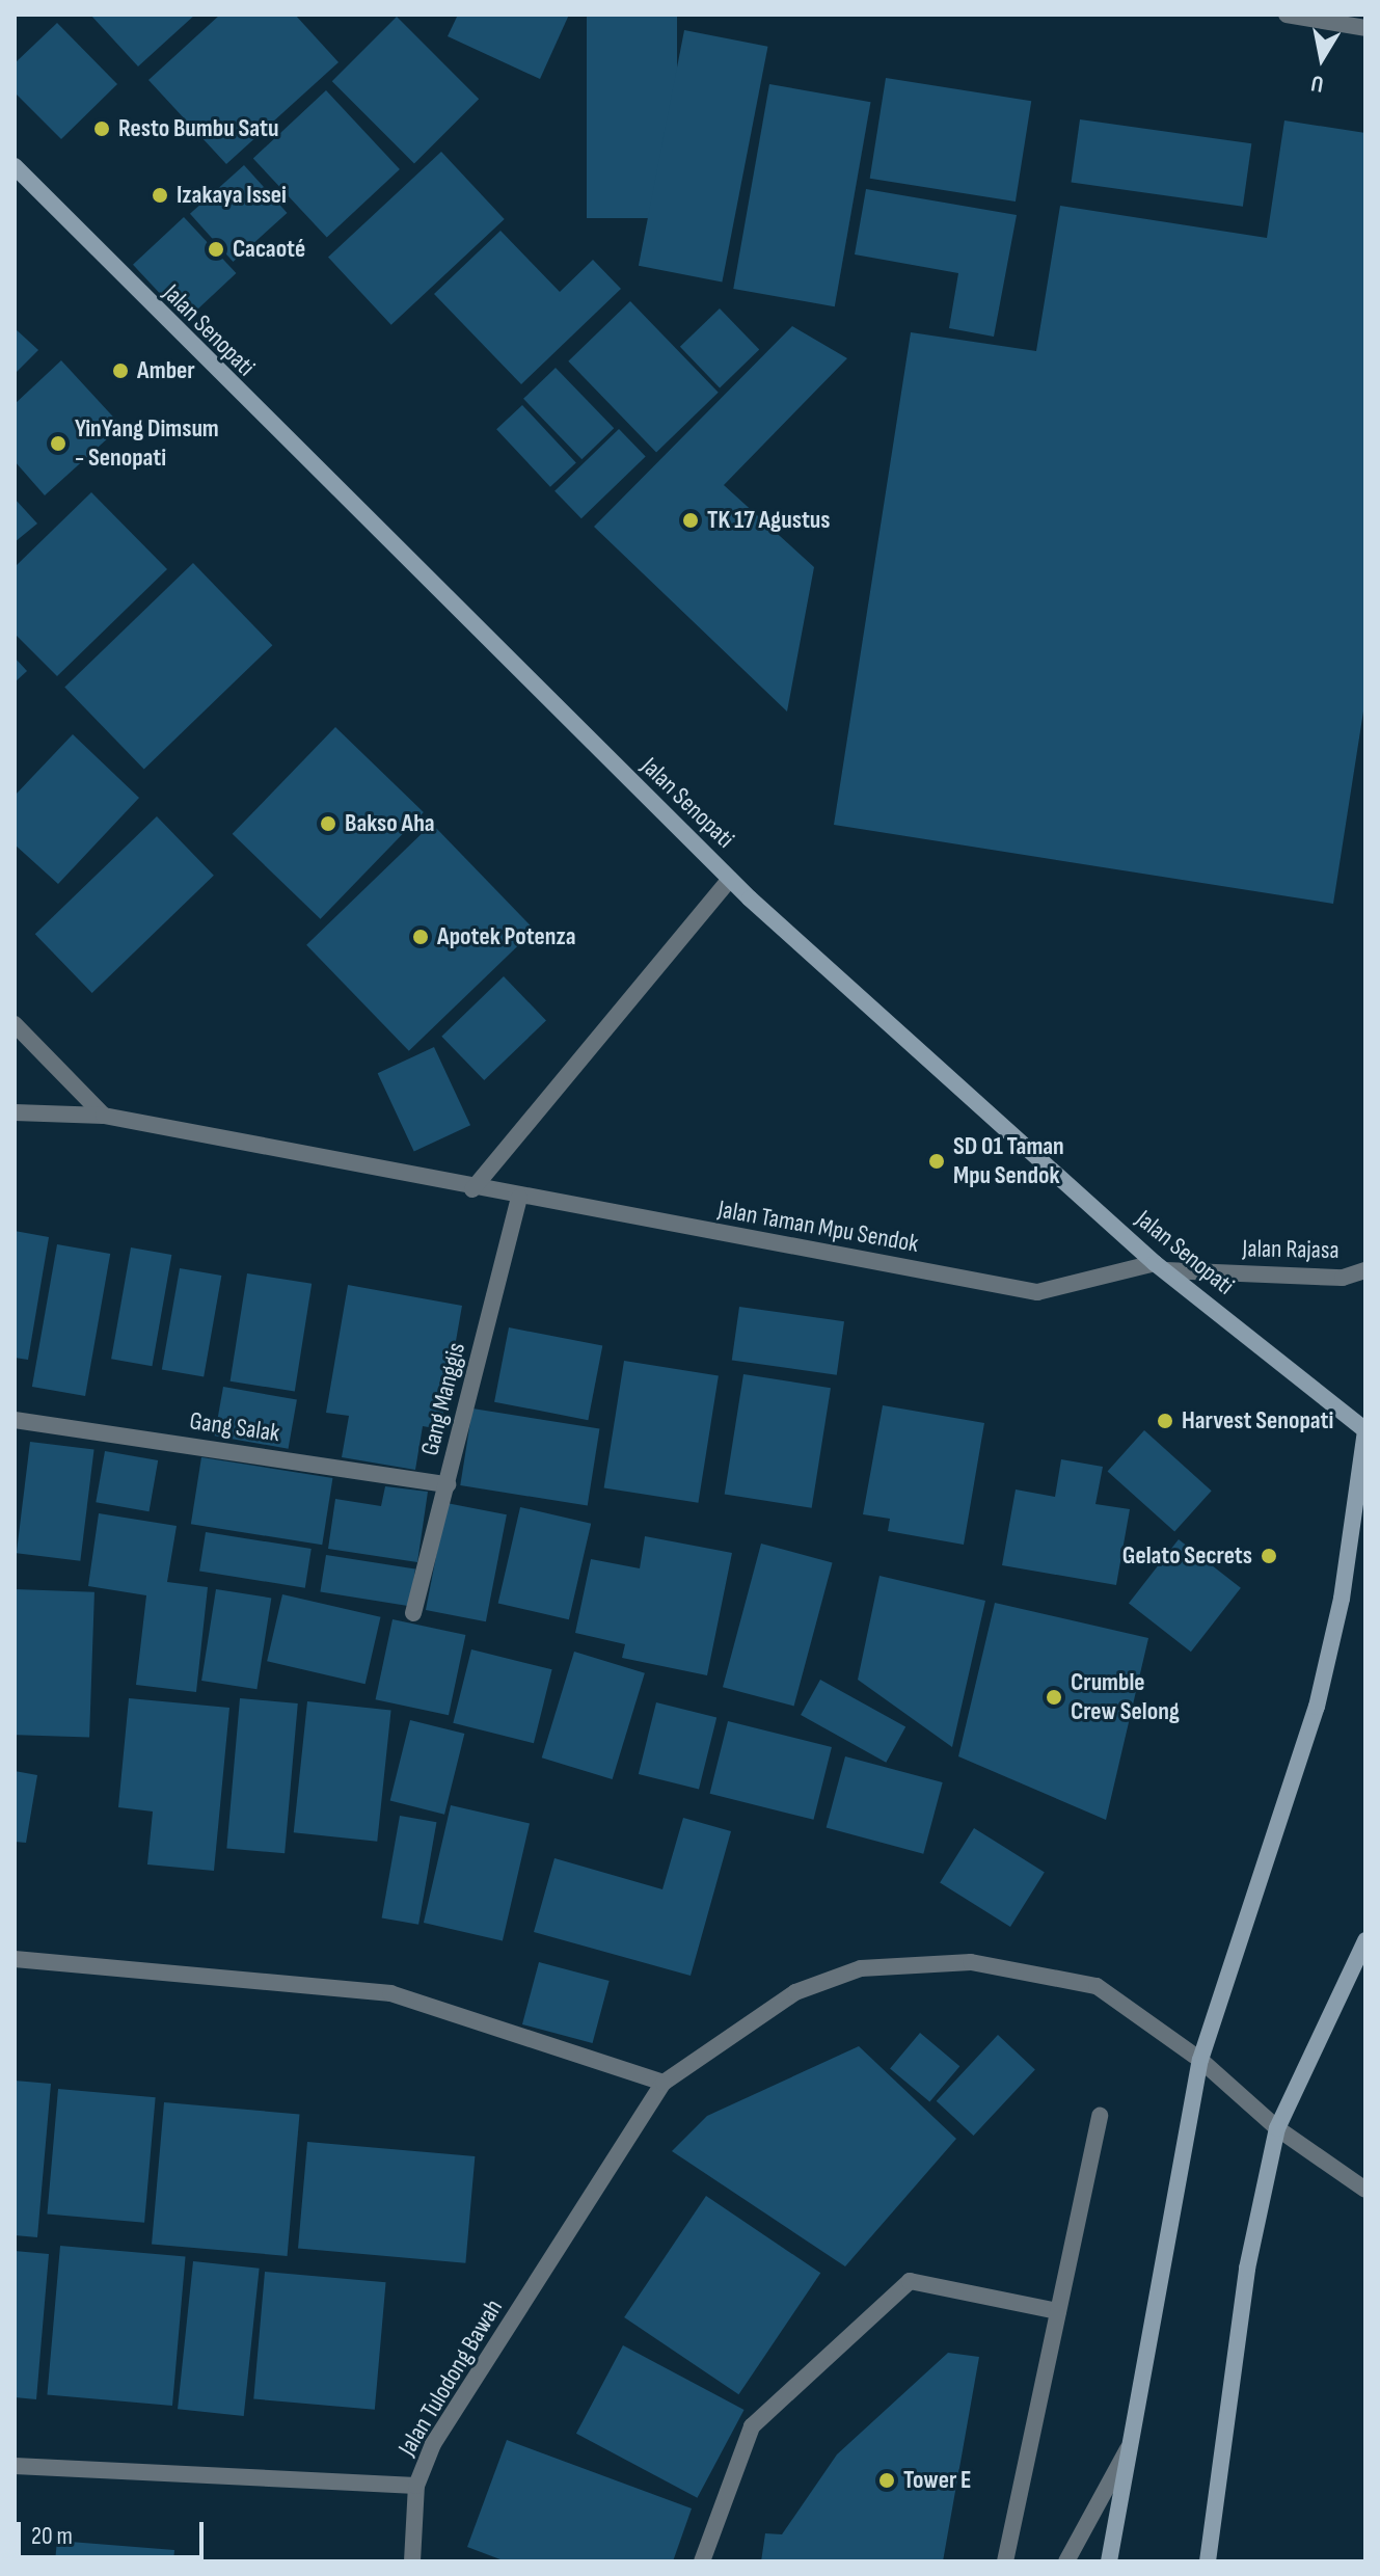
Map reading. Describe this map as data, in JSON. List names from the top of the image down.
{
  "streets": {
    "main road": ["Jalan Senopati"],
    "street": [
      "Jalan Taman Mpu Sendok",
      "Jalan Rajasa",
      "Gang Manggis",
      "Gang Salak",
      "Jalan Tulodong Bawah"
    ]
  },
  "crossings": [
    ["Jalan Senopati", "Jalan Taman Mpu Sendok"],
    ["Jalan Senopati", "Jalan Rajasa"],
    ["Jalan Taman Mpu Sendok", "Jalan Rajasa"],
    ["Jalan Taman Mpu Sendok", "Gang Manggis"],
    ["Gang Manggis", "Gang Salak"]
  ],
  "places": [
    "Resto Bumbu Satu",
    "Izakaya Issei",
    "Cacaoté",
    "Amber",
    "YinYang Dimsum - Senopati",
    "TK 17 Agustus",
    "Bakso Aha",
    "Apotek Potenza",
    "SD 01 Taman Mpu Sendok",
    "Harvest Senopati",
    "Gelato Secrets",
    "Crumble Crew Selong",
    "Tower E"
  ],
  "scale_bar": "20 m",
  "north": "bottom"
}
